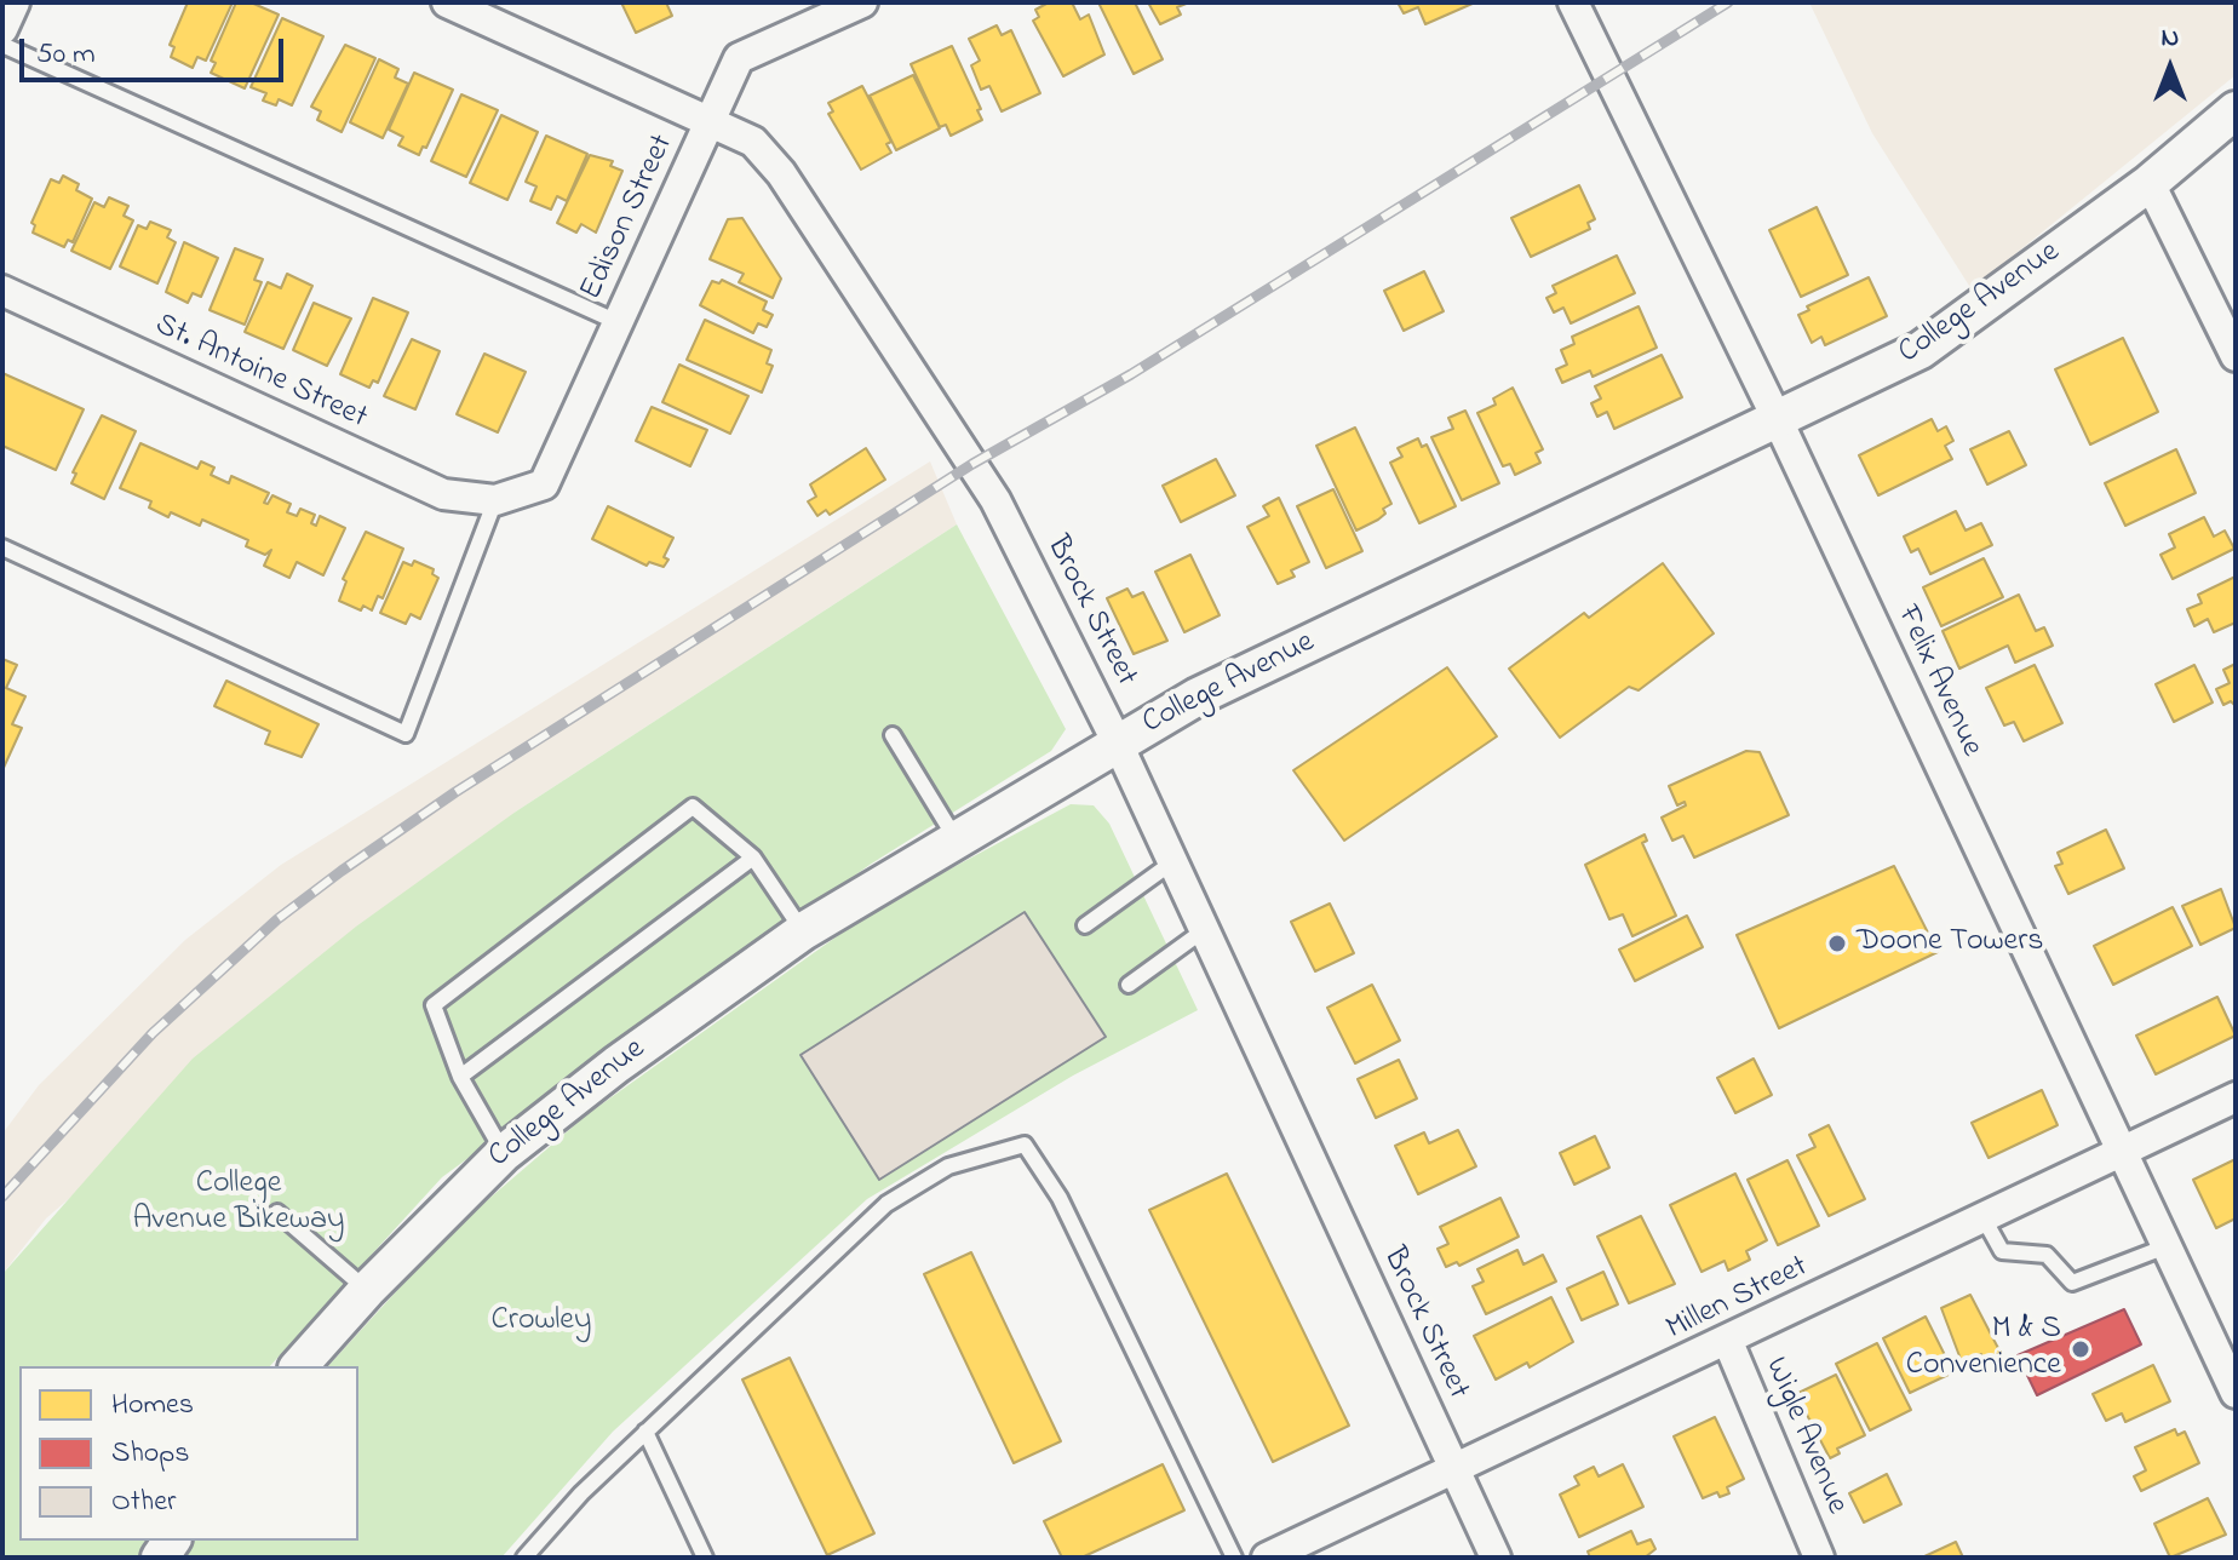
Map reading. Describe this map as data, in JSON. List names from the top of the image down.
{
  "streets": {
    "street": [
      "Edison Street",
      "College Avenue",
      "St. Antoine Street",
      "Brock Street",
      "Felix Avenue",
      "Millen Street",
      "Wigle Avenue"
    ]
  },
  "crossings": [
    ["Edison Street", "St. Antoine Street"],
    ["Edison Street", "Brock Street"],
    ["College Avenue", "Brock Street"],
    ["College Avenue", "Felix Avenue"],
    ["Brock Street", "Millen Street"],
    ["Felix Avenue", "Millen Street"],
    ["Millen Street", "Wigle Avenue"]
  ],
  "parks": ["College Avenue Bikeway", "Crowley"],
  "places": ["Doone Towers", "M & S Convenience"],
  "legend": ["Homes", "Shops", "Other"],
  "scale_bar": "50 m",
  "north": "top"
}
